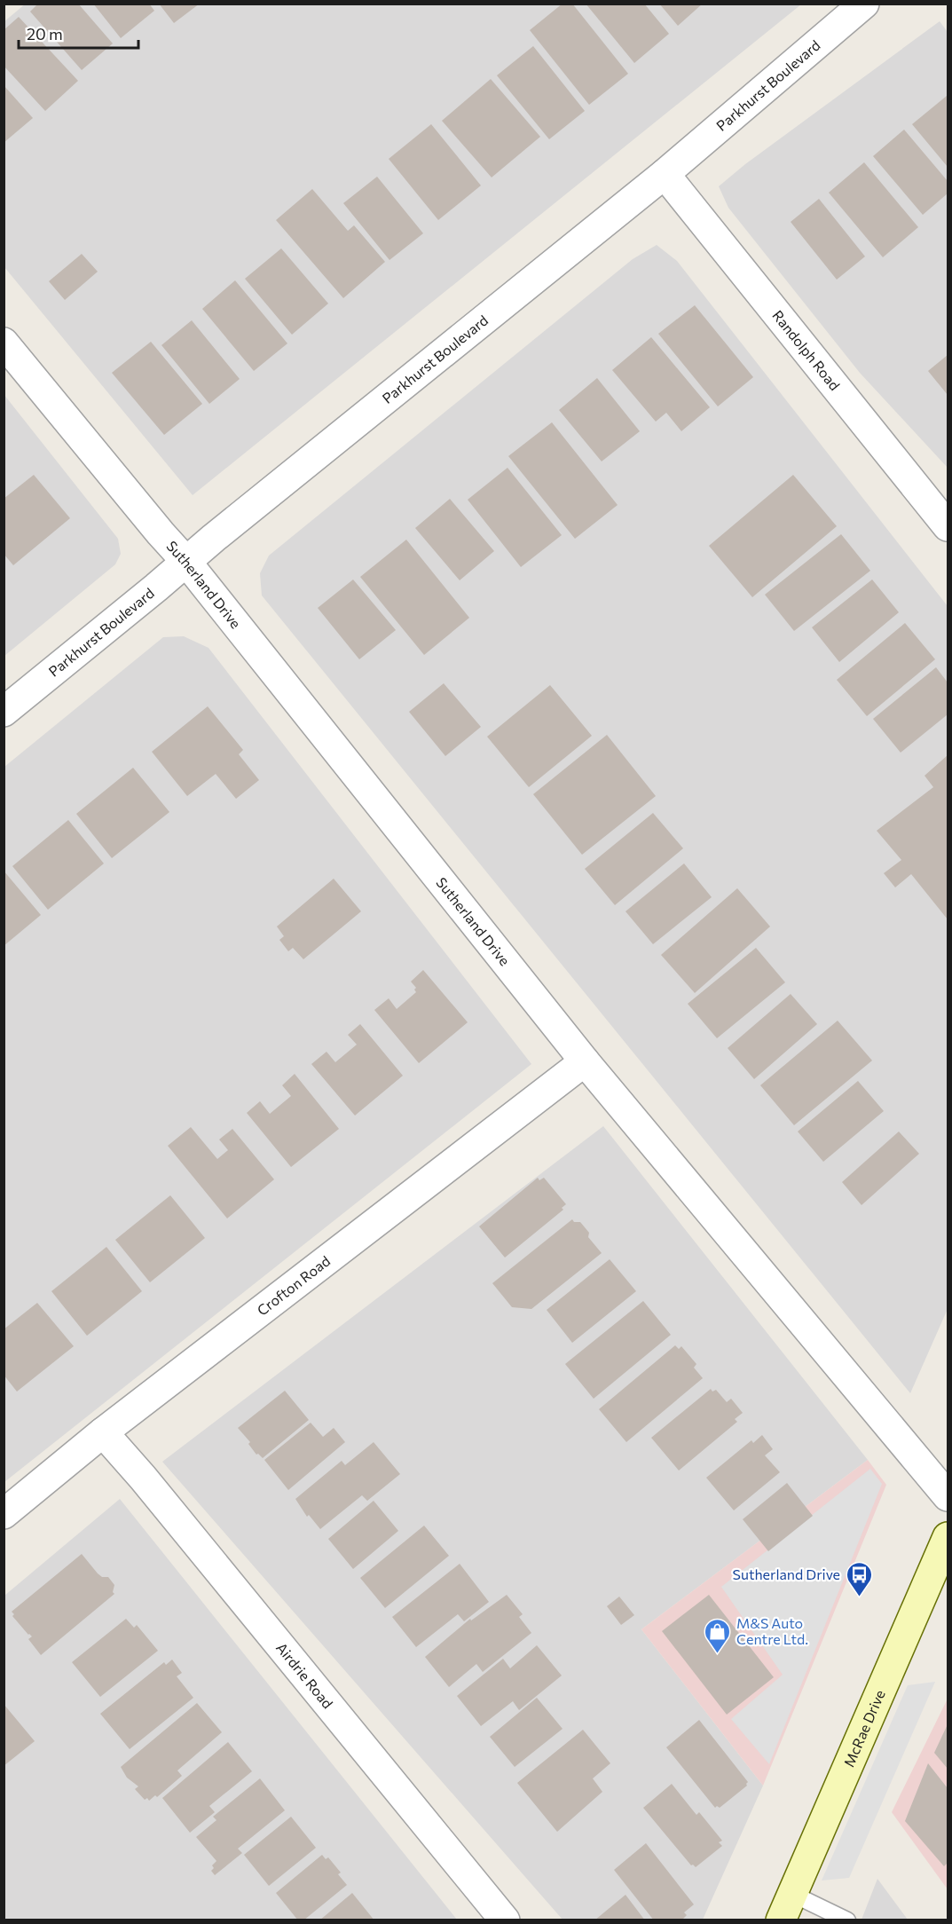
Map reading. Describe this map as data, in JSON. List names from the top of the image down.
{
  "streets": {
    "street": [
      "Parkhurst Boulevard",
      "Randolph Road",
      "Sutherland Drive",
      "Crofton Road",
      "Airdrie Road",
      "McRae Drive"
    ]
  },
  "crossings": [
    ["Parkhurst Boulevard", "Randolph Road"],
    ["Parkhurst Boulevard", "Sutherland Drive"],
    ["Sutherland Drive", "Crofton Road"],
    ["Crofton Road", "Airdrie Road"]
  ],
  "places": {
    "bus stop": ["Sutherland Drive"],
    "shop": ["M&S Auto Centre Ltd."]
  },
  "scale_bar": "20 m"
}
